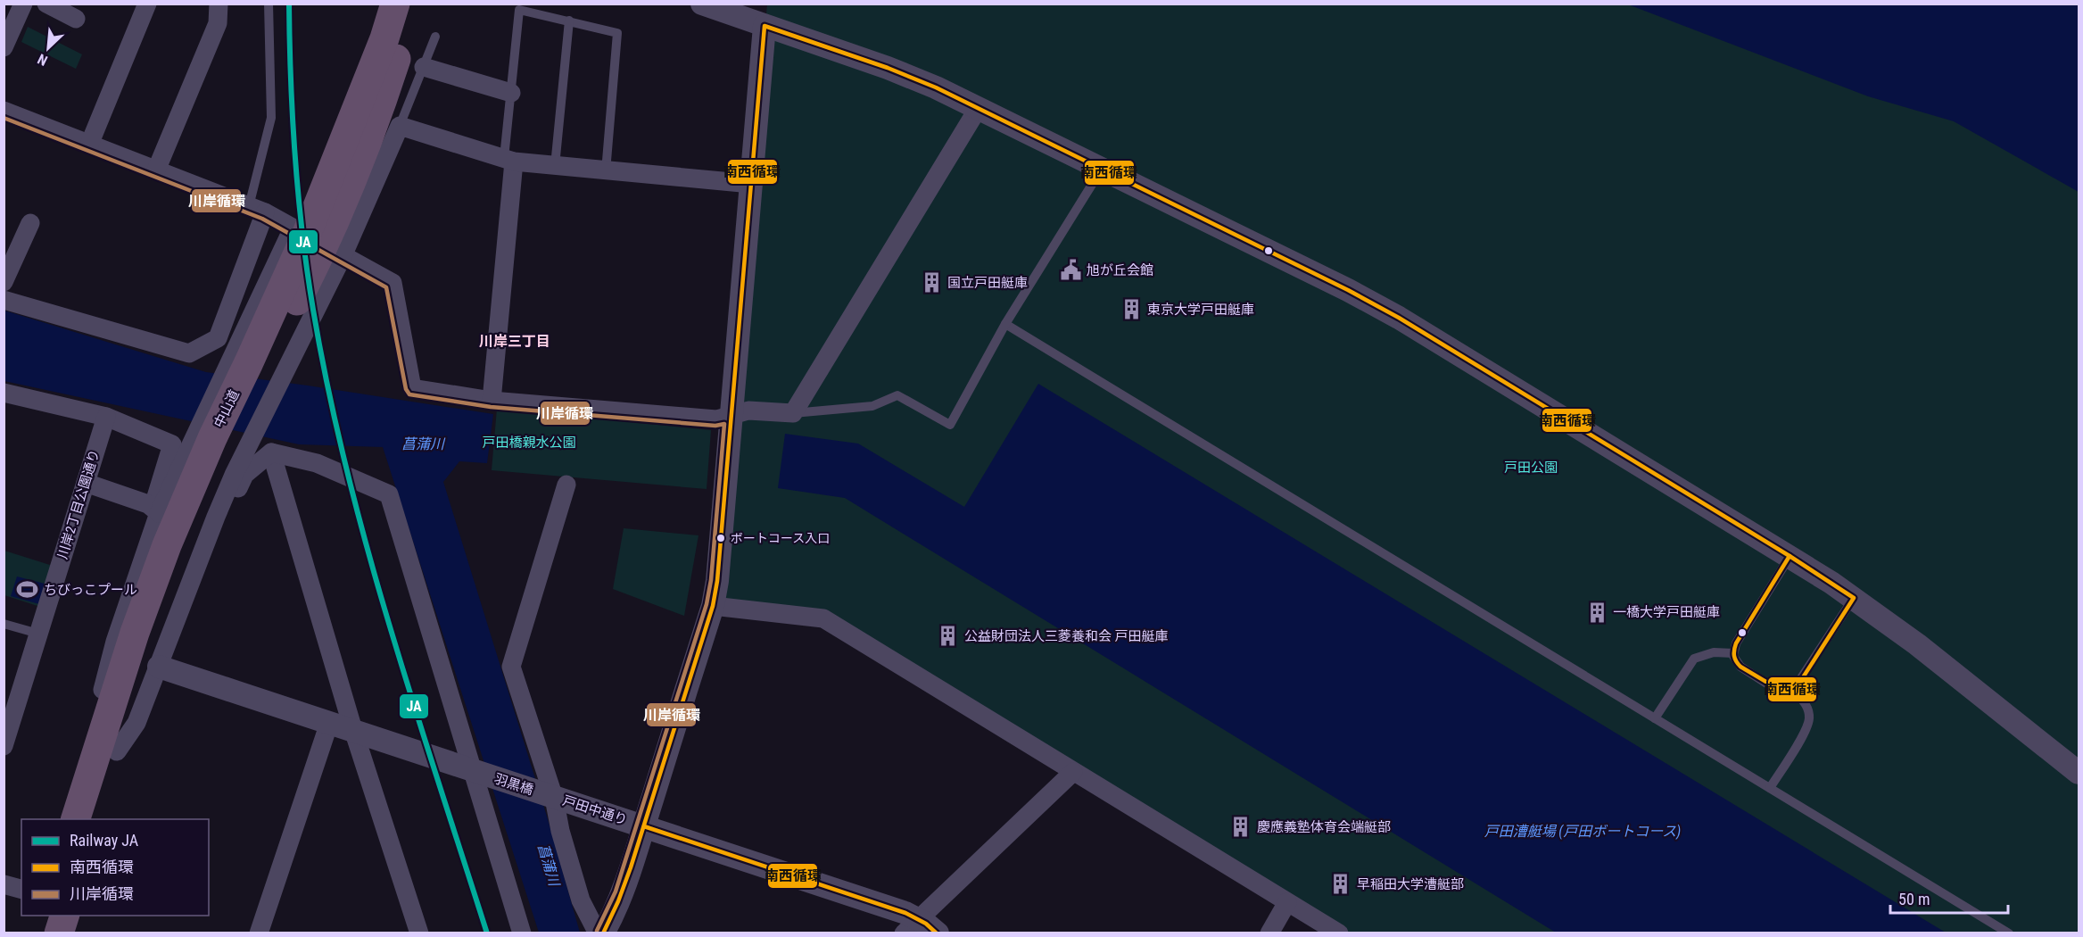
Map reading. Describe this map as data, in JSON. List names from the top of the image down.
{
  "streets": {
    "highway": ["中山道"],
    "street": ["川岸2丁目公園通り", "羽黒橋", "戸田中通り"]
  },
  "crossings": [
    ["羽黒橋", "戸田中通り"]
  ],
  "districts": ["川岸三丁目"],
  "water": ["菖蒲川", "戸田漕艇場 (戸田ボートコース)"],
  "parks": ["戸田橋親水公園", "戸田公園"],
  "places": {
    "public building": ["旭が丘会館"],
    "building": [
      "国立戸田艇庫",
      "東京大学戸田艇庫",
      "一橋大学戸田艇庫",
      "公益財団法人三菱養和会 戸田艇庫",
      "慶應義塾体育会端艇部",
      "早稲田大学漕艇部"
    ],
    "other": ["ボートコース入口"],
    "sports": ["ちびっこプール"]
  },
  "lines": ["rail line JA", "transit line 南西循環", "transit line 川岸循環"],
  "legend": ["Railway JA", "南西循環", "川岸循環"],
  "scale_bar": "50 m",
  "north": "bottom left"
}
